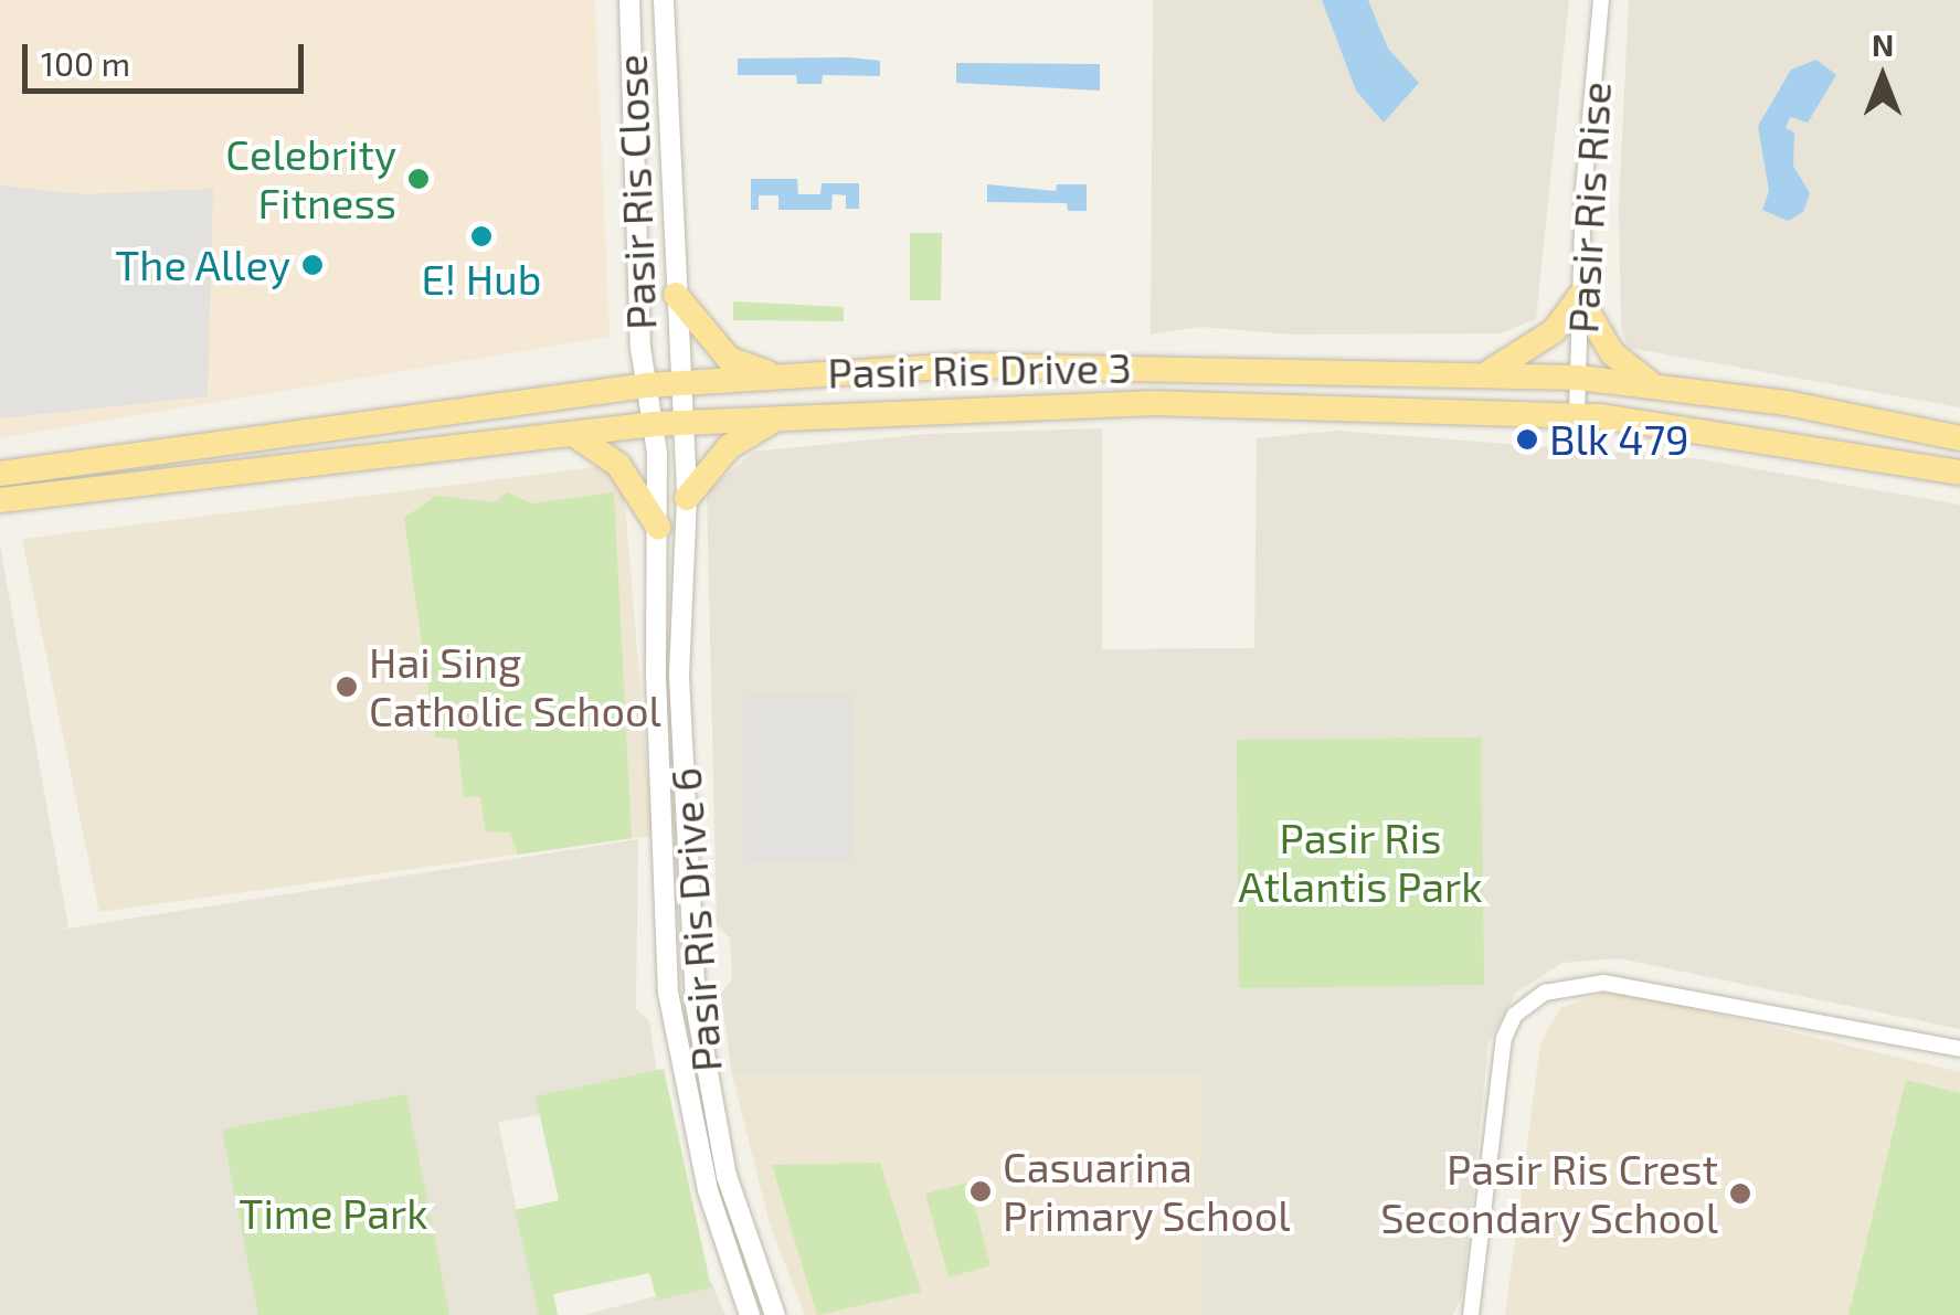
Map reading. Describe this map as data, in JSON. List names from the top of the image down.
{
  "streets": {
    "main road": ["Pasir Ris Drive 3"],
    "street": ["Pasir Ris Close", "Pasir Ris Rise", "Pasir Ris Drive 6"]
  },
  "crossings": [
    ["Pasir Ris Close", "Pasir Ris Drive 3"],
    ["Pasir Ris Close", "Pasir Ris Drive 6"],
    ["Pasir Ris Rise", "Pasir Ris Drive 3"],
    ["Pasir Ris Drive 3", "Pasir Ris Drive 6"]
  ],
  "parks": ["Pasir Ris Atlantis Park", "Time Park"],
  "places": [
    "Celebrity Fitness",
    "E! Hub",
    "The Alley",
    "Blk 479",
    "Hai Sing Catholic School",
    "Casuarina Primary School",
    "Pasir Ris Crest Secondary School"
  ],
  "scale_bar": "100 m",
  "north": "top"
}
